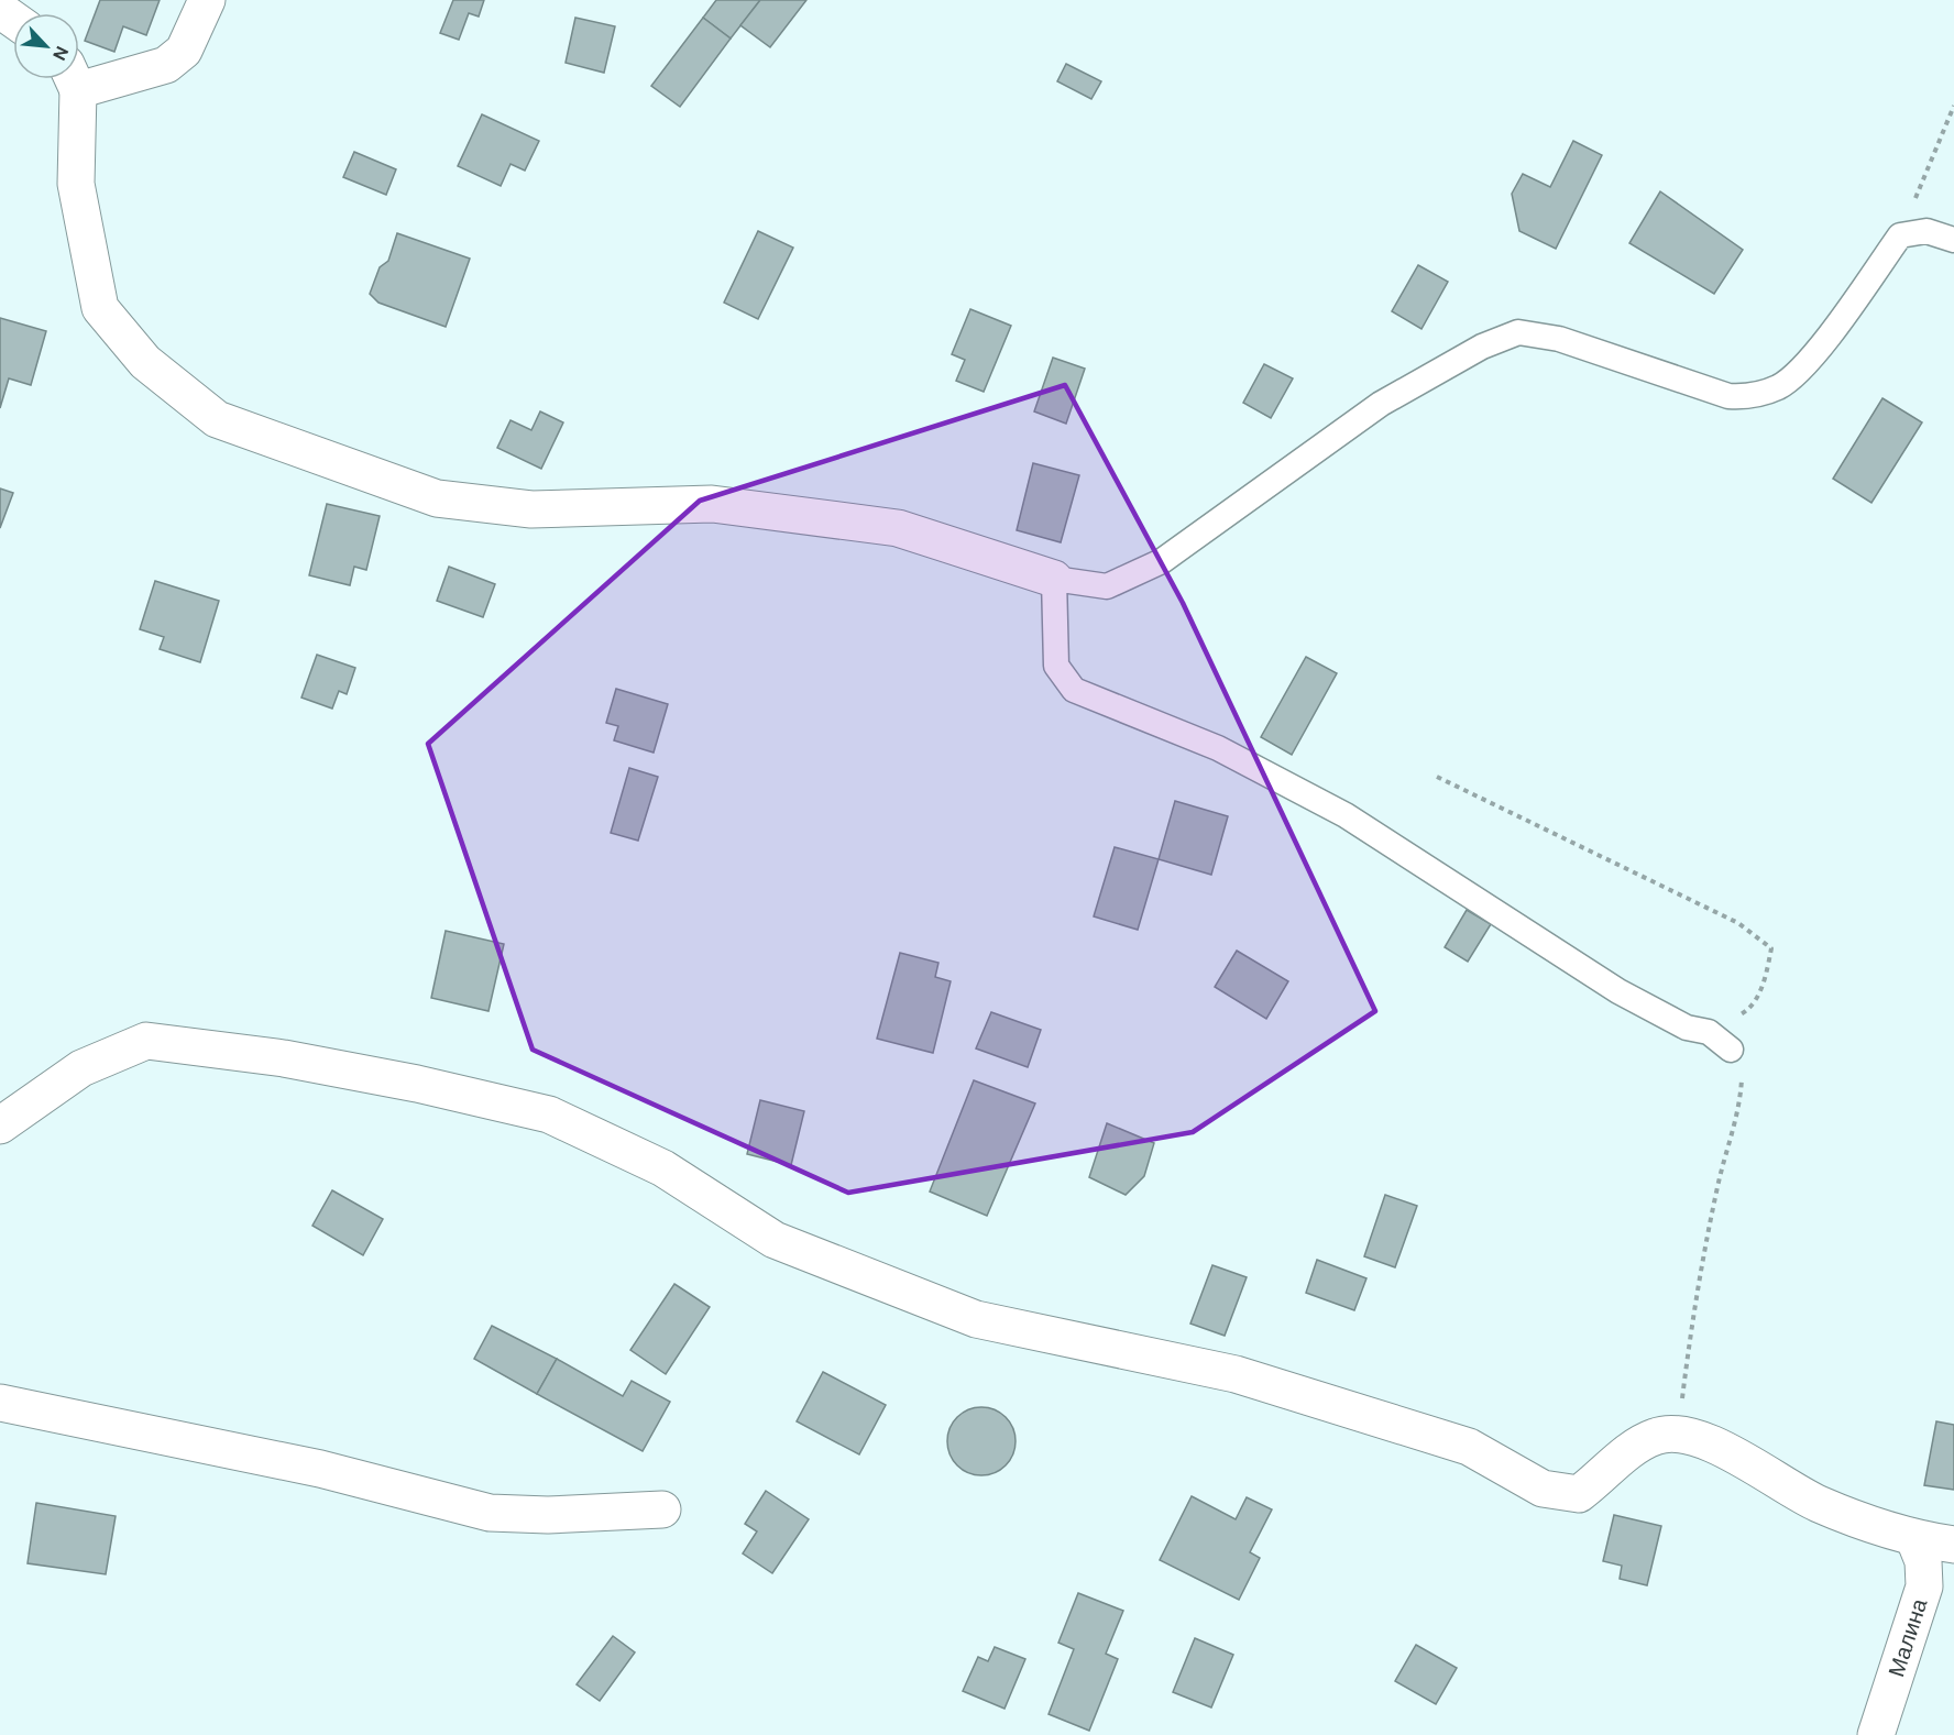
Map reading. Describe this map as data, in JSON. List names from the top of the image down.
{
  "streets": {
    "street": ["Малина"]
  },
  "north": "bottom right"
}
